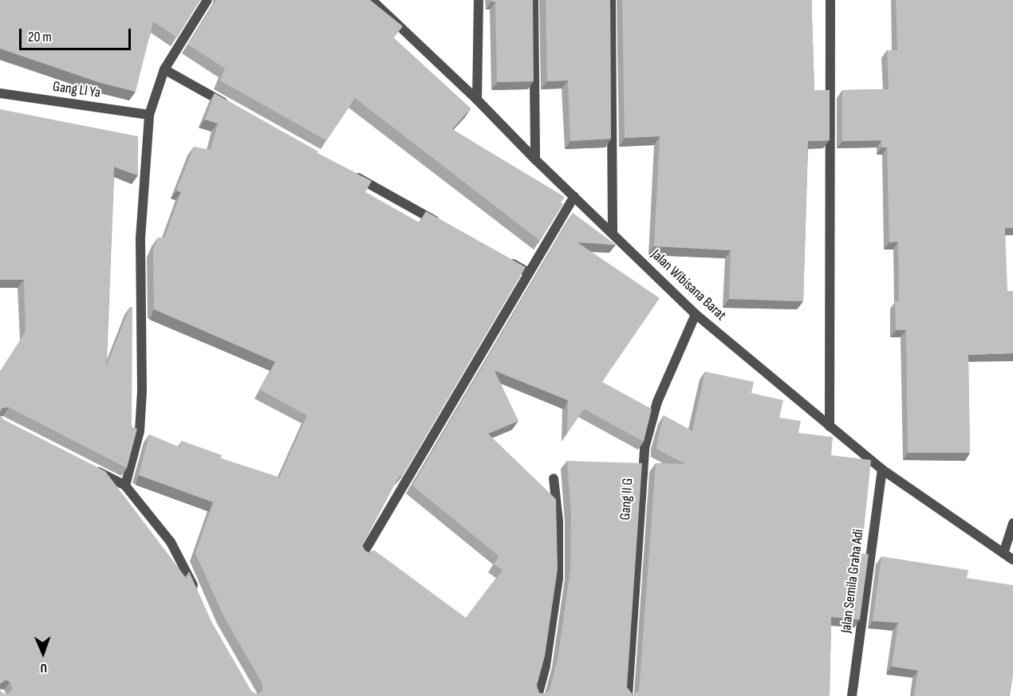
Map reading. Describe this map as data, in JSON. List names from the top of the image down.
{
  "streets": {
    "street": [
      "Gang Ll Ya",
      "Jalan Wibisana Barat",
      "Gang II G",
      "Jalan Semila Graha Adi"
    ]
  },
  "crossings": [
    ["Jalan Wibisana Barat", "Gang II G"],
    ["Jalan Wibisana Barat", "Jalan Semila Graha Adi"]
  ],
  "scale_bar": "20 m",
  "north": "bottom"
}
